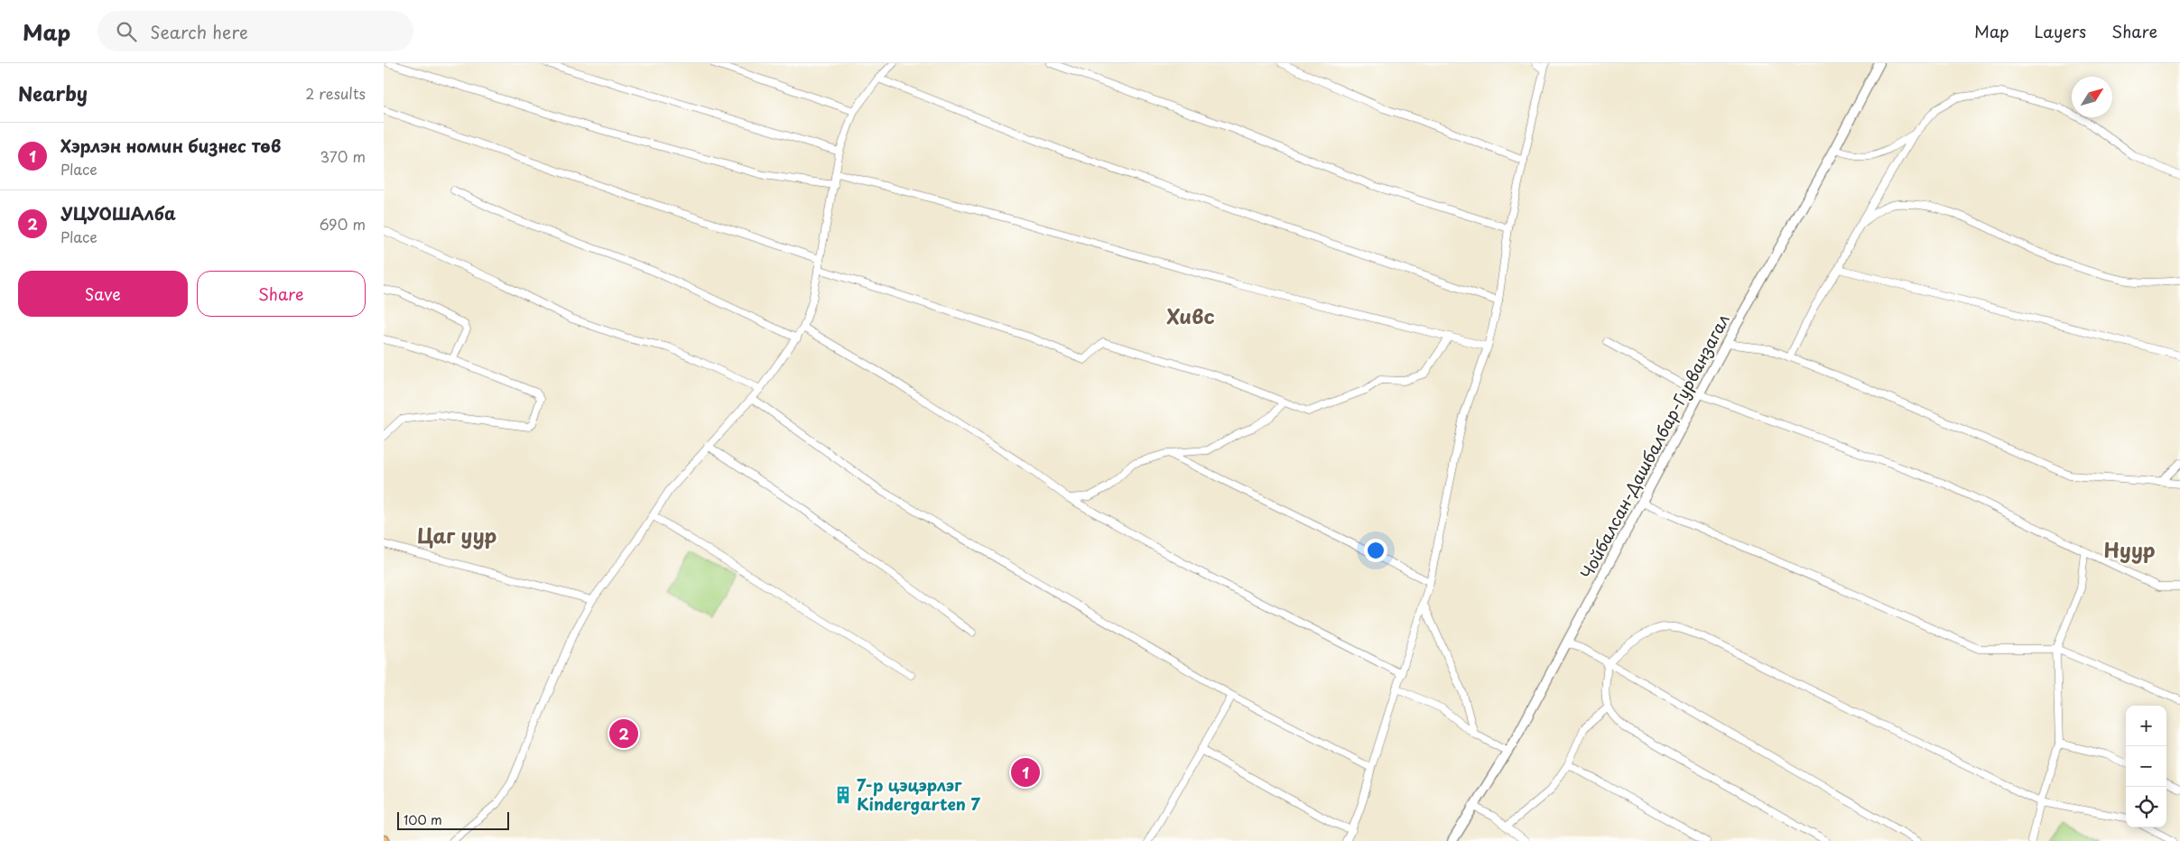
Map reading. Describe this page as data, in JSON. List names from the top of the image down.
{
  "streets": {
    "street": ["Чойбалсан-Дашбалбар-Гурванзагал"]
  },
  "districts": ["Хивс", "Цаг уур", "Нуур"],
  "places": {
    "building": ["7-р цэцэрлэг Kindergarten 7"]
  },
  "scale_bar": "100 m",
  "north": "top right",
  "page": {
    "header": "Map",
    "search": "Search here",
    "nav": ["Map", "Layers", "Share"],
    "heading": ["Nearby", "2 results"],
    "list": [
      {
        "mark": "1",
        "name": "Хэрлэн номин бизнес төв",
        "note": "Place",
        "value": "370 m"
      },
      {
        "mark": "2",
        "name": "УЦУОШАлба",
        "note": "Place",
        "value": "690 m"
      }
    ],
    "buttons": ["Save", "Share"],
    "map_buttons": ["+", "−"],
    "pins": ["2", "1"],
    "scale": "100 m"
  }
}
